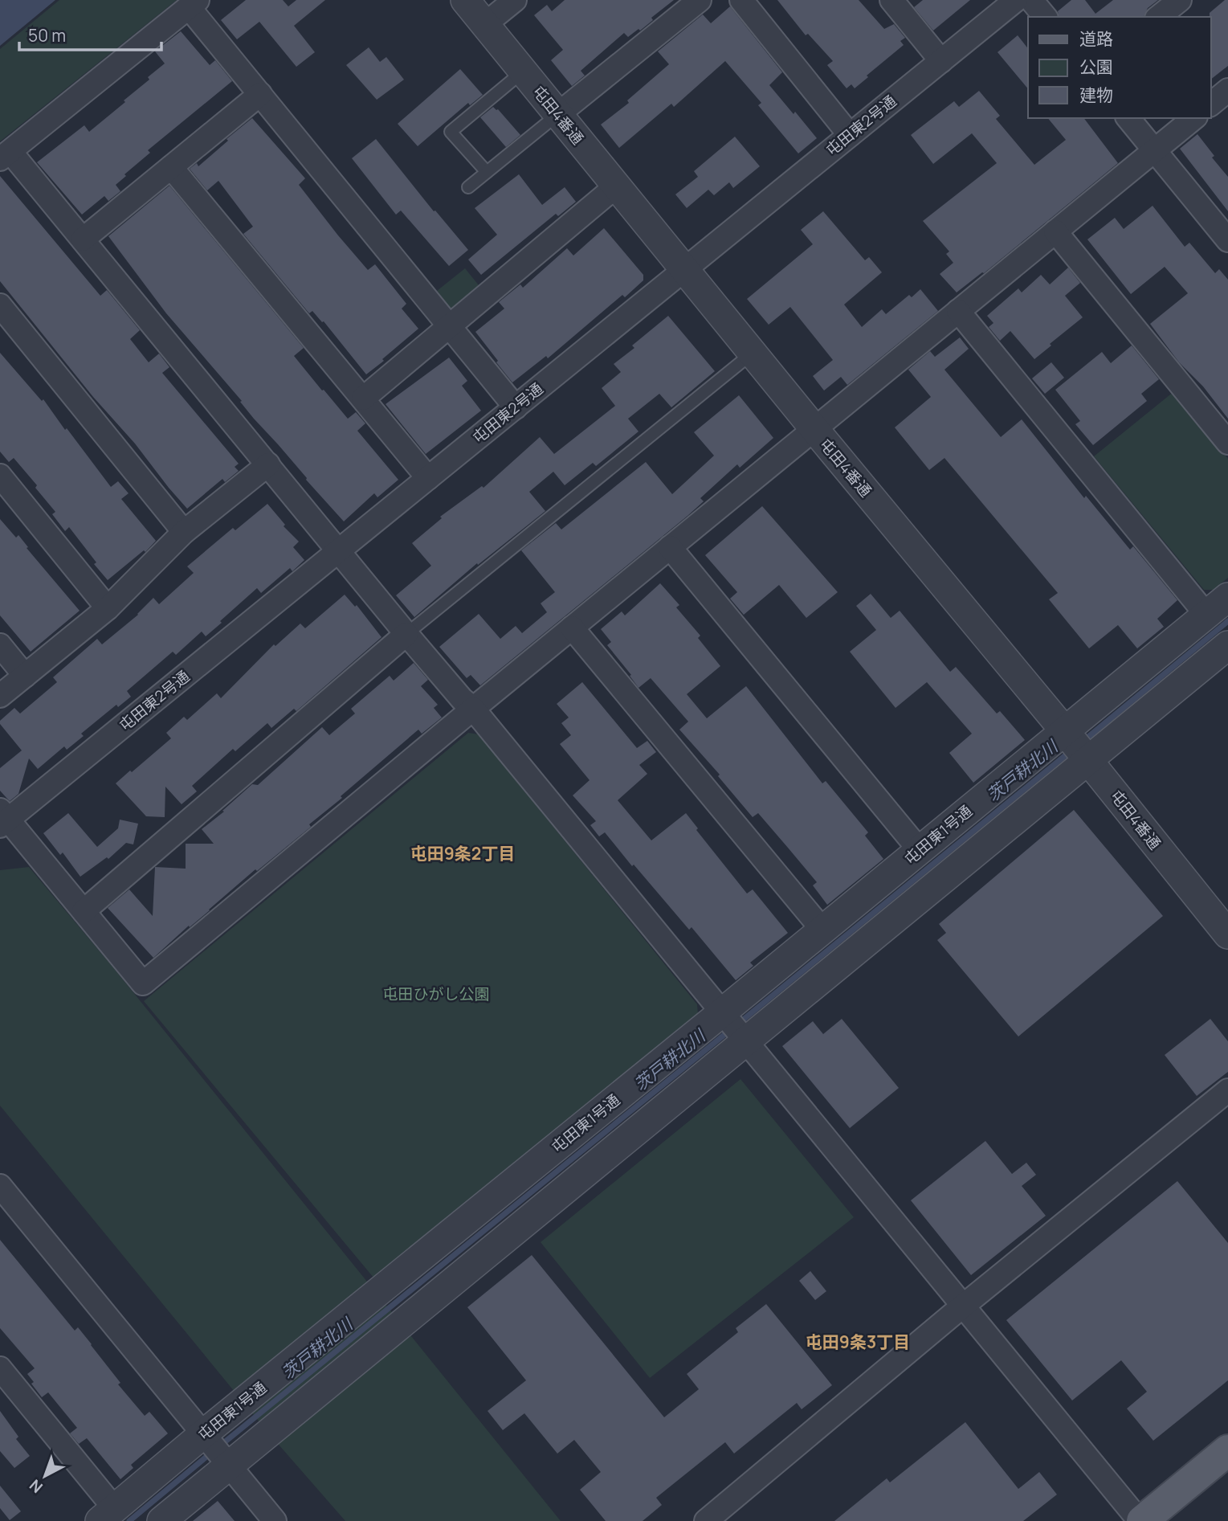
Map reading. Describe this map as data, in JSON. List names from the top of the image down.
{
  "streets": {
    "street": ["屯田4番通", "屯田東2号通", "屯田東1号通"]
  },
  "crossings": [
    ["屯田4番通", "屯田東2号通"],
    ["屯田4番通", "屯田東1号通"]
  ],
  "districts": ["屯田9条2丁目", "屯田9条3丁目"],
  "water": ["茨戸耕北川"],
  "parks": ["屯田ひがし公園"],
  "legend": ["道路", "公園", "建物"],
  "scale_bar": "50 m",
  "north": "bottom left"
}
